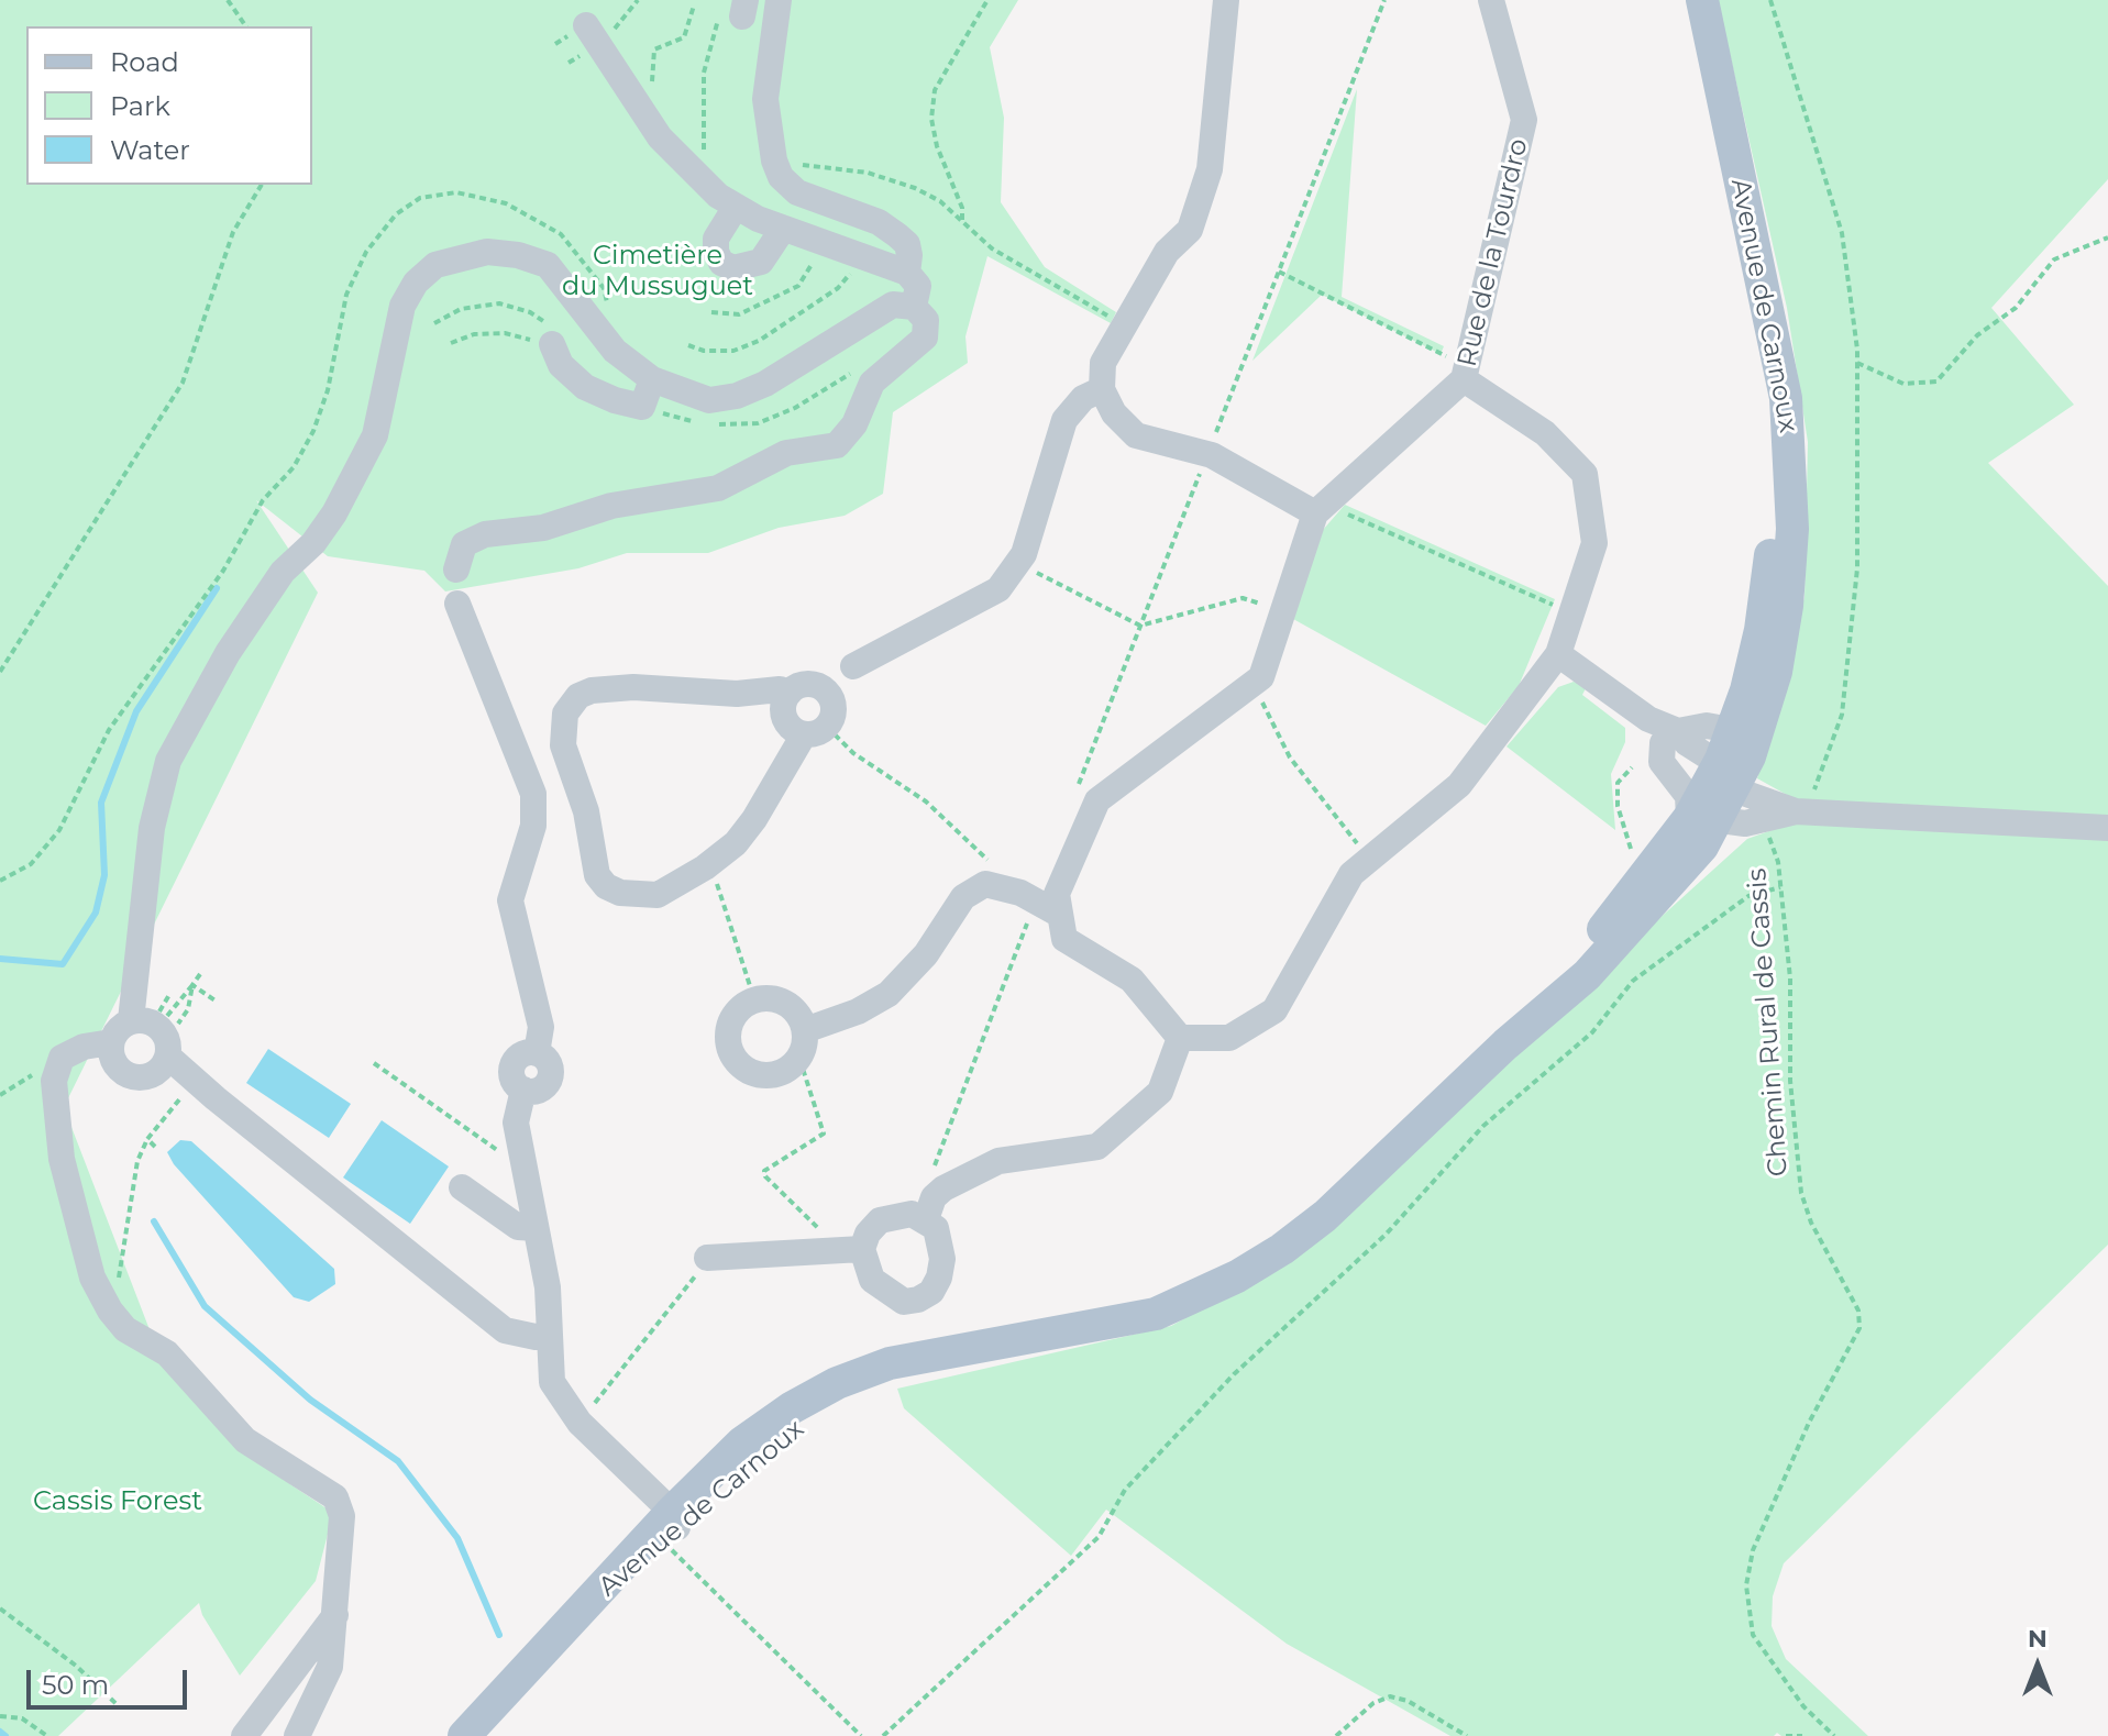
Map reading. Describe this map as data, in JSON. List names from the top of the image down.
{
  "streets": {
    "main road": ["Avenue de Carnoux"],
    "street": ["Rue de la Tourdro"],
    "path": ["Chemin Rural de Cassis"]
  },
  "parks": ["Cimetière du Mussuguet", "Cassis Forest"],
  "legend": ["Road", "Park", "Water"],
  "scale_bar": "50 m",
  "north": "top"
}
